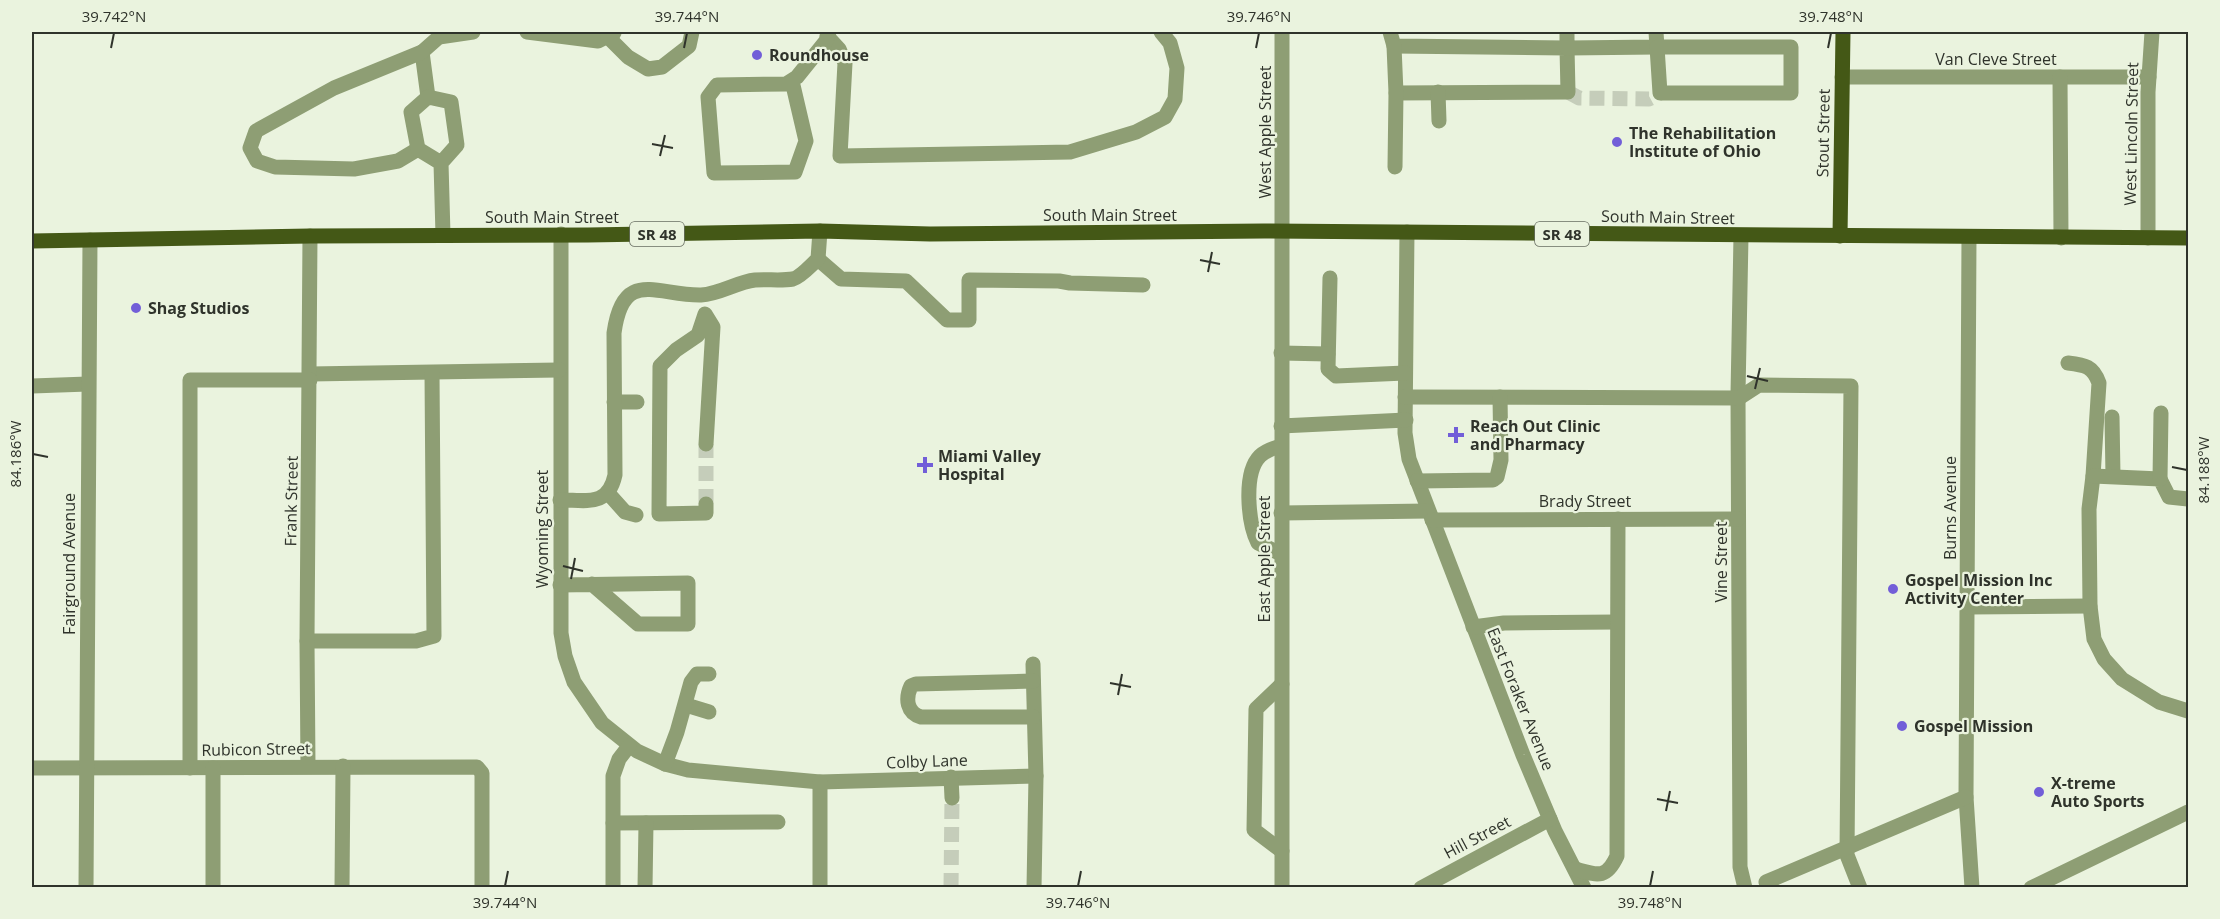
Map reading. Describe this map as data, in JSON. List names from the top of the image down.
{
  "streets": {
    "main road": ["Stout Street", "South Main Street", "SR 48"],
    "street": [
      "Van Cleve Street",
      "West Apple Street",
      "West Lincoln Street",
      "Frank Street",
      "Brady Street",
      "Burns Avenue",
      "Wyoming Street",
      "East Apple Street",
      "Vine Street",
      "Fairground Avenue",
      "East Foraker Avenue",
      "Rubicon Street",
      "Colby Lane",
      "Hill Street"
    ]
  },
  "crossings": [
    ["Van Cleve Street", "Stout Street"],
    ["Van Cleve Street", "West Lincoln Street"],
    ["West Apple Street", "South Main Street"],
    ["West Apple Street", "East Apple Street"],
    ["Stout Street", "South Main Street"],
    ["West Lincoln Street", "South Main Street"],
    ["South Main Street", "Frank Street"],
    ["South Main Street", "Burns Avenue"],
    ["South Main Street", "Wyoming Street"],
    ["South Main Street", "East Apple Street"],
    ["South Main Street", "Vine Street"],
    ["South Main Street", "Fairground Avenue"],
    ["South Main Street", "East Foraker Avenue"],
    ["Frank Street", "Rubicon Street"],
    ["Brady Street", "East Apple Street"],
    ["Brady Street", "Vine Street"],
    ["Brady Street", "East Foraker Avenue"],
    ["Fairground Avenue", "Rubicon Street"],
    ["East Foraker Avenue", "Hill Street"]
  ],
  "places": {
    "other": [
      "Roundhouse",
      "The Rehabilitation Institute of Ohio",
      "Shag Studios",
      "Gospel Mission Inc Activity Center",
      "Gospel Mission",
      "X-treme Auto Sports"
    ],
    "health": ["Reach Out Clinic and Pharmacy", "Miami Valley Hospital"]
  },
  "coordinates": [
    "39.742°N",
    "39.744°N",
    "39.746°N",
    "39.748°N",
    "84.186°W",
    "84.188°W"
  ]
}
